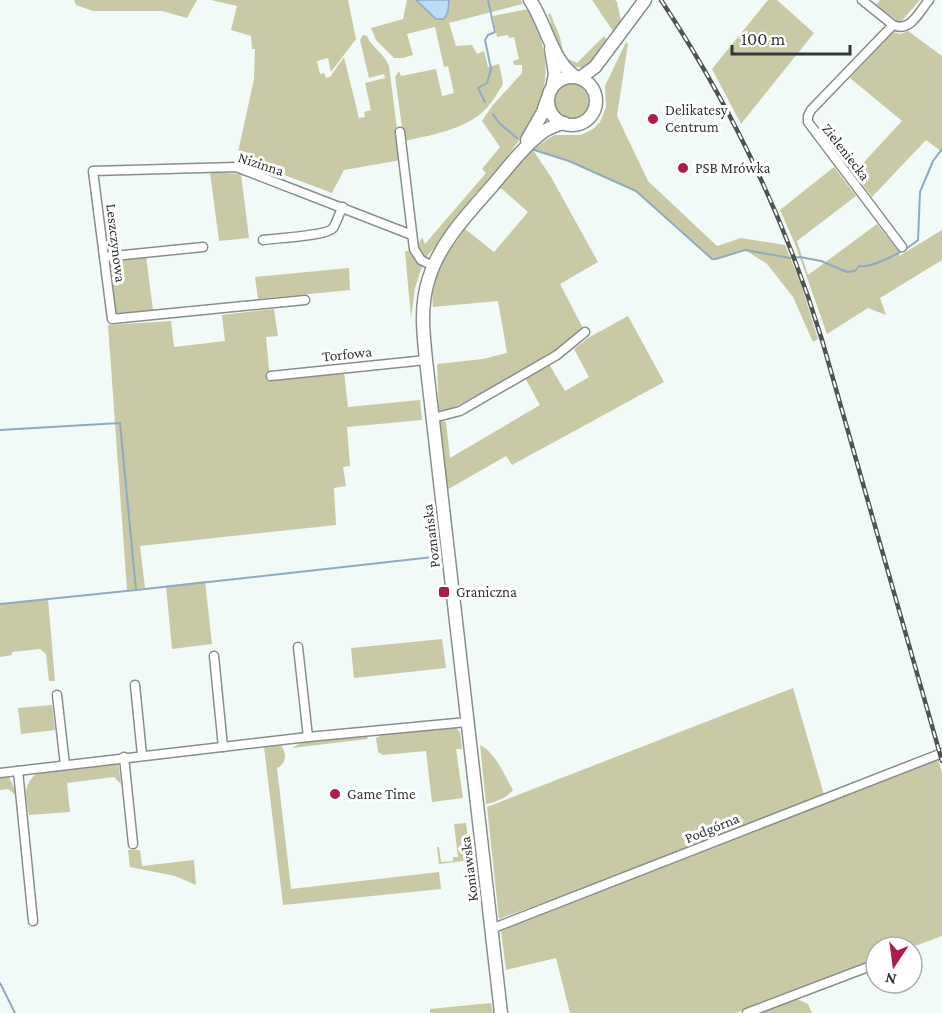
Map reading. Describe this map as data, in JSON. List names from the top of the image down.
{
  "streets": {
    "main road": ["Poznańska", "Koniawska"],
    "street": [
      "Zieleniecka",
      "Nizinna",
      "Leszczynowa",
      "Torfowa",
      "Podgórna"
    ]
  },
  "crossings": [
    ["Nizinna", "Leszczynowa"],
    ["Torfowa", "Poznańska"],
    ["Poznańska", "Koniawska"],
    ["Podgórna", "Koniawska"]
  ],
  "places": {
    "other": ["Delikatesy Centrum", "PSB Mrówka", "Game Time"],
    "transit": ["Graniczna"]
  },
  "scale_bar": "100 m",
  "north": "bottom"
}
